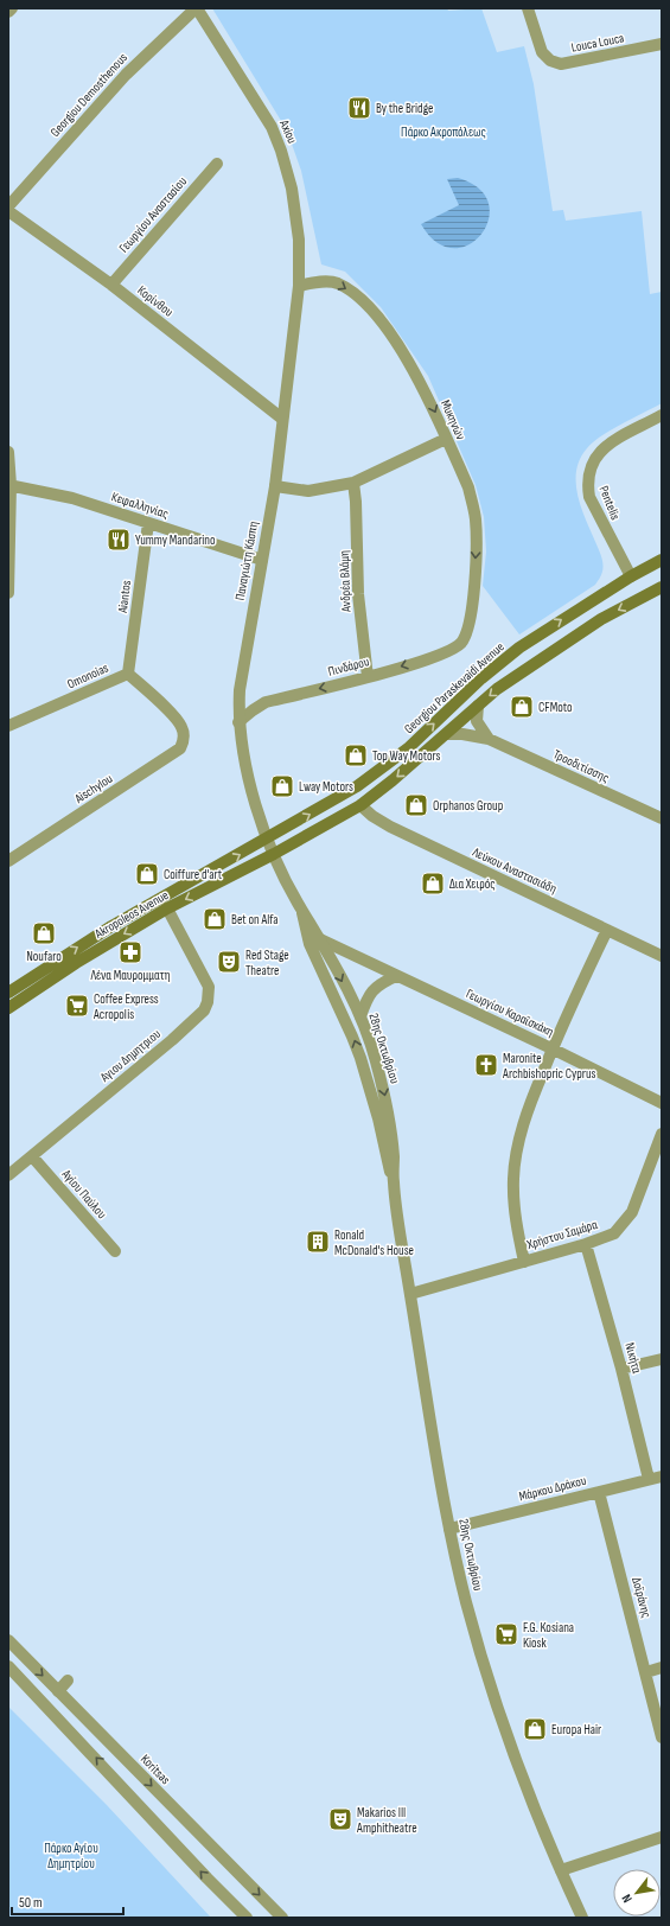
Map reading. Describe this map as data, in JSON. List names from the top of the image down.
{
  "streets": {
    "main road": ["Georgiou Paraskevaidi Avenue", "Akropoleos Avenue"],
    "street": [
      "Louca Louca",
      "Georgiou Demosthenous",
      "Axiou",
      "Γεωργίου Αναστασίου",
      "Κορίνθου",
      "Μυκηνών",
      "Pentelis",
      "Κεφαλληνίας",
      "Παναγιώτη Κάσπη",
      "Ανδρέα Βλάμη",
      "Aiantos",
      "Πινδάρου",
      "Omonoias",
      "Τροοδιτίσσης",
      "Aischylou",
      "Λεύκου Αναστασιάδη",
      "Γεωργίου Καραϊσκάκη",
      "28ης Οκτωβρίου",
      "Αγιου Δημητριου",
      "Αγίου Παύλου",
      "Χρήστου Σαμάρα",
      "Νικήτα",
      "Μάρκου Δράκου",
      "Δοϊράνης",
      "Koritsas"
    ]
  },
  "crossings": [
    ["Georgiou Demosthenous", "Axiou"],
    ["Axiou", "Μυκηνών"],
    ["Axiou", "Παναγιώτη Κάσπη"],
    ["Γεωργίου Αναστασίου", "Κορίνθου"],
    ["Κορίνθου", "Παναγιώτη Κάσπη"],
    ["Μυκηνών", "Παναγιώτη Κάσπη"],
    ["Μυκηνών", "Πινδάρου"],
    ["Pentelis", "Georgiou Paraskevaidi Avenue"],
    ["Κεφαλληνίας", "Παναγιώτη Κάσπη"],
    ["Κεφαλληνίας", "Aiantos"],
    ["Παναγιώτη Κάσπη", "Πινδάρου"],
    ["Παναγιώτη Κάσπη", "Georgiou Paraskevaidi Avenue"],
    ["Παναγιώτη Κάσπη", "Akropoleos Avenue"],
    ["Παναγιώτη Κάσπη", "28ης Οκτωβρίου"],
    ["Ανδρέα Βλάμη", "Πινδάρου"],
    ["Aiantos", "Omonoias"],
    ["Omonoias", "Aischylou"],
    ["Georgiou Paraskevaidi Avenue", "Akropoleos Avenue"],
    ["Akropoleos Avenue", "28ης Οκτωβρίου"],
    ["Akropoleos Avenue", "Αγιου Δημητριου"],
    ["Γεωργίου Καραϊσκάκη", "28ης Οκτωβρίου"],
    ["28ης Οκτωβρίου", "Χρήστου Σαμάρα"],
    ["28ης Οκτωβρίου", "Μάρκου Δράκου"],
    ["Αγιου Δημητριου", "Αγίου Παύλου"],
    ["Χρήστου Σαμάρα", "Νικήτα"],
    ["Νικήτα", "Μάρκου Δράκου"],
    ["Μάρκου Δράκου", "Δοϊράνης"]
  ],
  "one_way": ["Μυκηνών", "Πινδάρου"],
  "parks": ["Πάρκο Ακροπόλεως", "Πάρκο Αγίου Δημητρίου"],
  "places": {
    "restaurant": ["By the Bridge", "Yummy Mandarino"],
    "shop": [
      "CFMoto",
      "Top Way Motors",
      "Lway Motors",
      "Orphanos Group",
      "Coiffure d'art",
      "Δια Χειρός",
      "Bet on Alfa",
      "Noufaro",
      "Europa Hair"
    ],
    "pharmacy": ["Λένα Μαυρομματη"],
    "theatre": ["Red Stage Theatre", "Makarios III Amphitheatre"],
    "supermarket": ["Coffee Express Acropolis", "F.G. Kosiana Kiosk"],
    "church": ["Maronite Archbishopric Cyprus"],
    "building": ["Ronald McDonald's House"]
  },
  "scale_bar": "50 m",
  "north": "bottom left"
}
